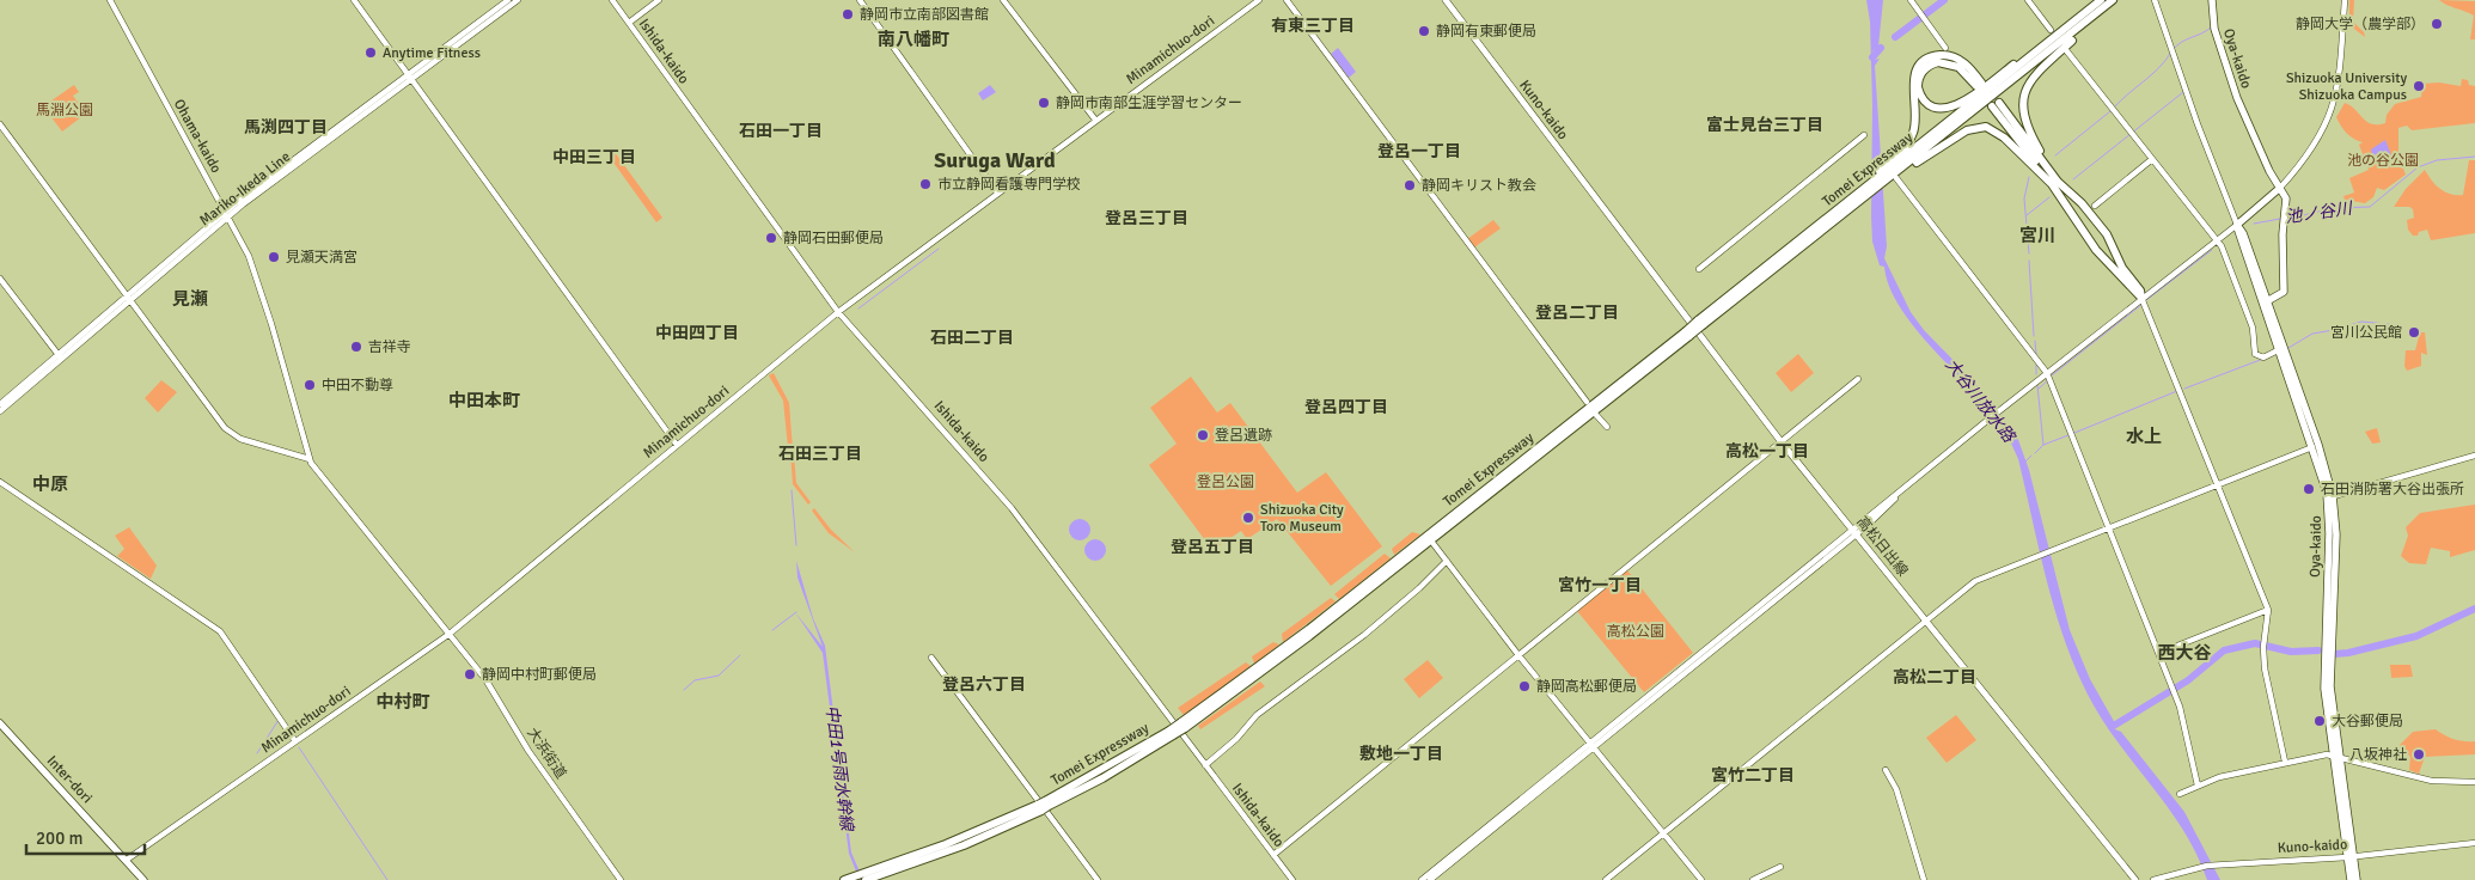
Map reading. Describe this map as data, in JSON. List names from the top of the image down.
{
  "streets": {
    "highway": ["Tomei Expressway"],
    "main road": [
      "Oya-kaido",
      "Kuno-kaido",
      "高松日出線",
      "Inter-dori"
    ],
    "street": [
      "Minamichuo-dori",
      "Ishida-kaido",
      "Ohama-kaido",
      "Mariko-Ikeda Line",
      "大浜街道"
    ]
  },
  "crossings": [
    ["Minamichuo-dori", "Ishida-kaido"],
    ["Minamichuo-dori", "大浜街道"],
    ["Minamichuo-dori", "Inter-dori"],
    ["Oya-kaido", "Kuno-kaido"],
    ["Kuno-kaido", "高松日出線"],
    ["Ohama-kaido", "Mariko-Ikeda Line"],
    ["Ohama-kaido", "大浜街道"]
  ],
  "districts": [
    "有東三丁目",
    "南八幡町",
    "富士見台三丁目",
    "馬渕四丁目",
    "石田一丁目",
    "登呂一丁目",
    "中田三丁目",
    "Suruga Ward",
    "登呂三丁目",
    "宮川",
    "見瀬",
    "登呂二丁目",
    "中田四丁目",
    "石田二丁目",
    "中田本町",
    "登呂四丁目",
    "水上",
    "高松一丁目",
    "石田三丁目",
    "中原",
    "登呂五丁目",
    "宮竹一丁目",
    "西大谷",
    "高松二丁目",
    "登呂六丁目",
    "中村町",
    "敷地一丁目",
    "宮竹二丁目"
  ],
  "water": ["池ノ谷川", "大谷川放水路", "中田1号雨水幹線"],
  "parks": [
    "馬淵公園",
    "池の谷公園",
    "登呂公園",
    "高松公園"
  ],
  "places": [
    "静岡市立南部図書館",
    "静岡大学（農学部）",
    "静岡有東郵便局",
    "Anytime Fitness",
    "Shizuoka University Shizuoka Campus",
    "静岡市南部生涯学習センター",
    "市立静岡看護専門学校",
    "静岡キリスト教会",
    "静岡石田郵便局",
    "見瀬天満宮",
    "宮川公民館",
    "吉祥寺",
    "中田不動尊",
    "登呂遺跡",
    "石田消防署大谷出張所",
    "Shizuoka City Toro Museum",
    "静岡中村町郵便局",
    "静岡高松郵便局",
    "大谷郵便局",
    "八坂神社"
  ],
  "scale_bar": "200 m"
}
